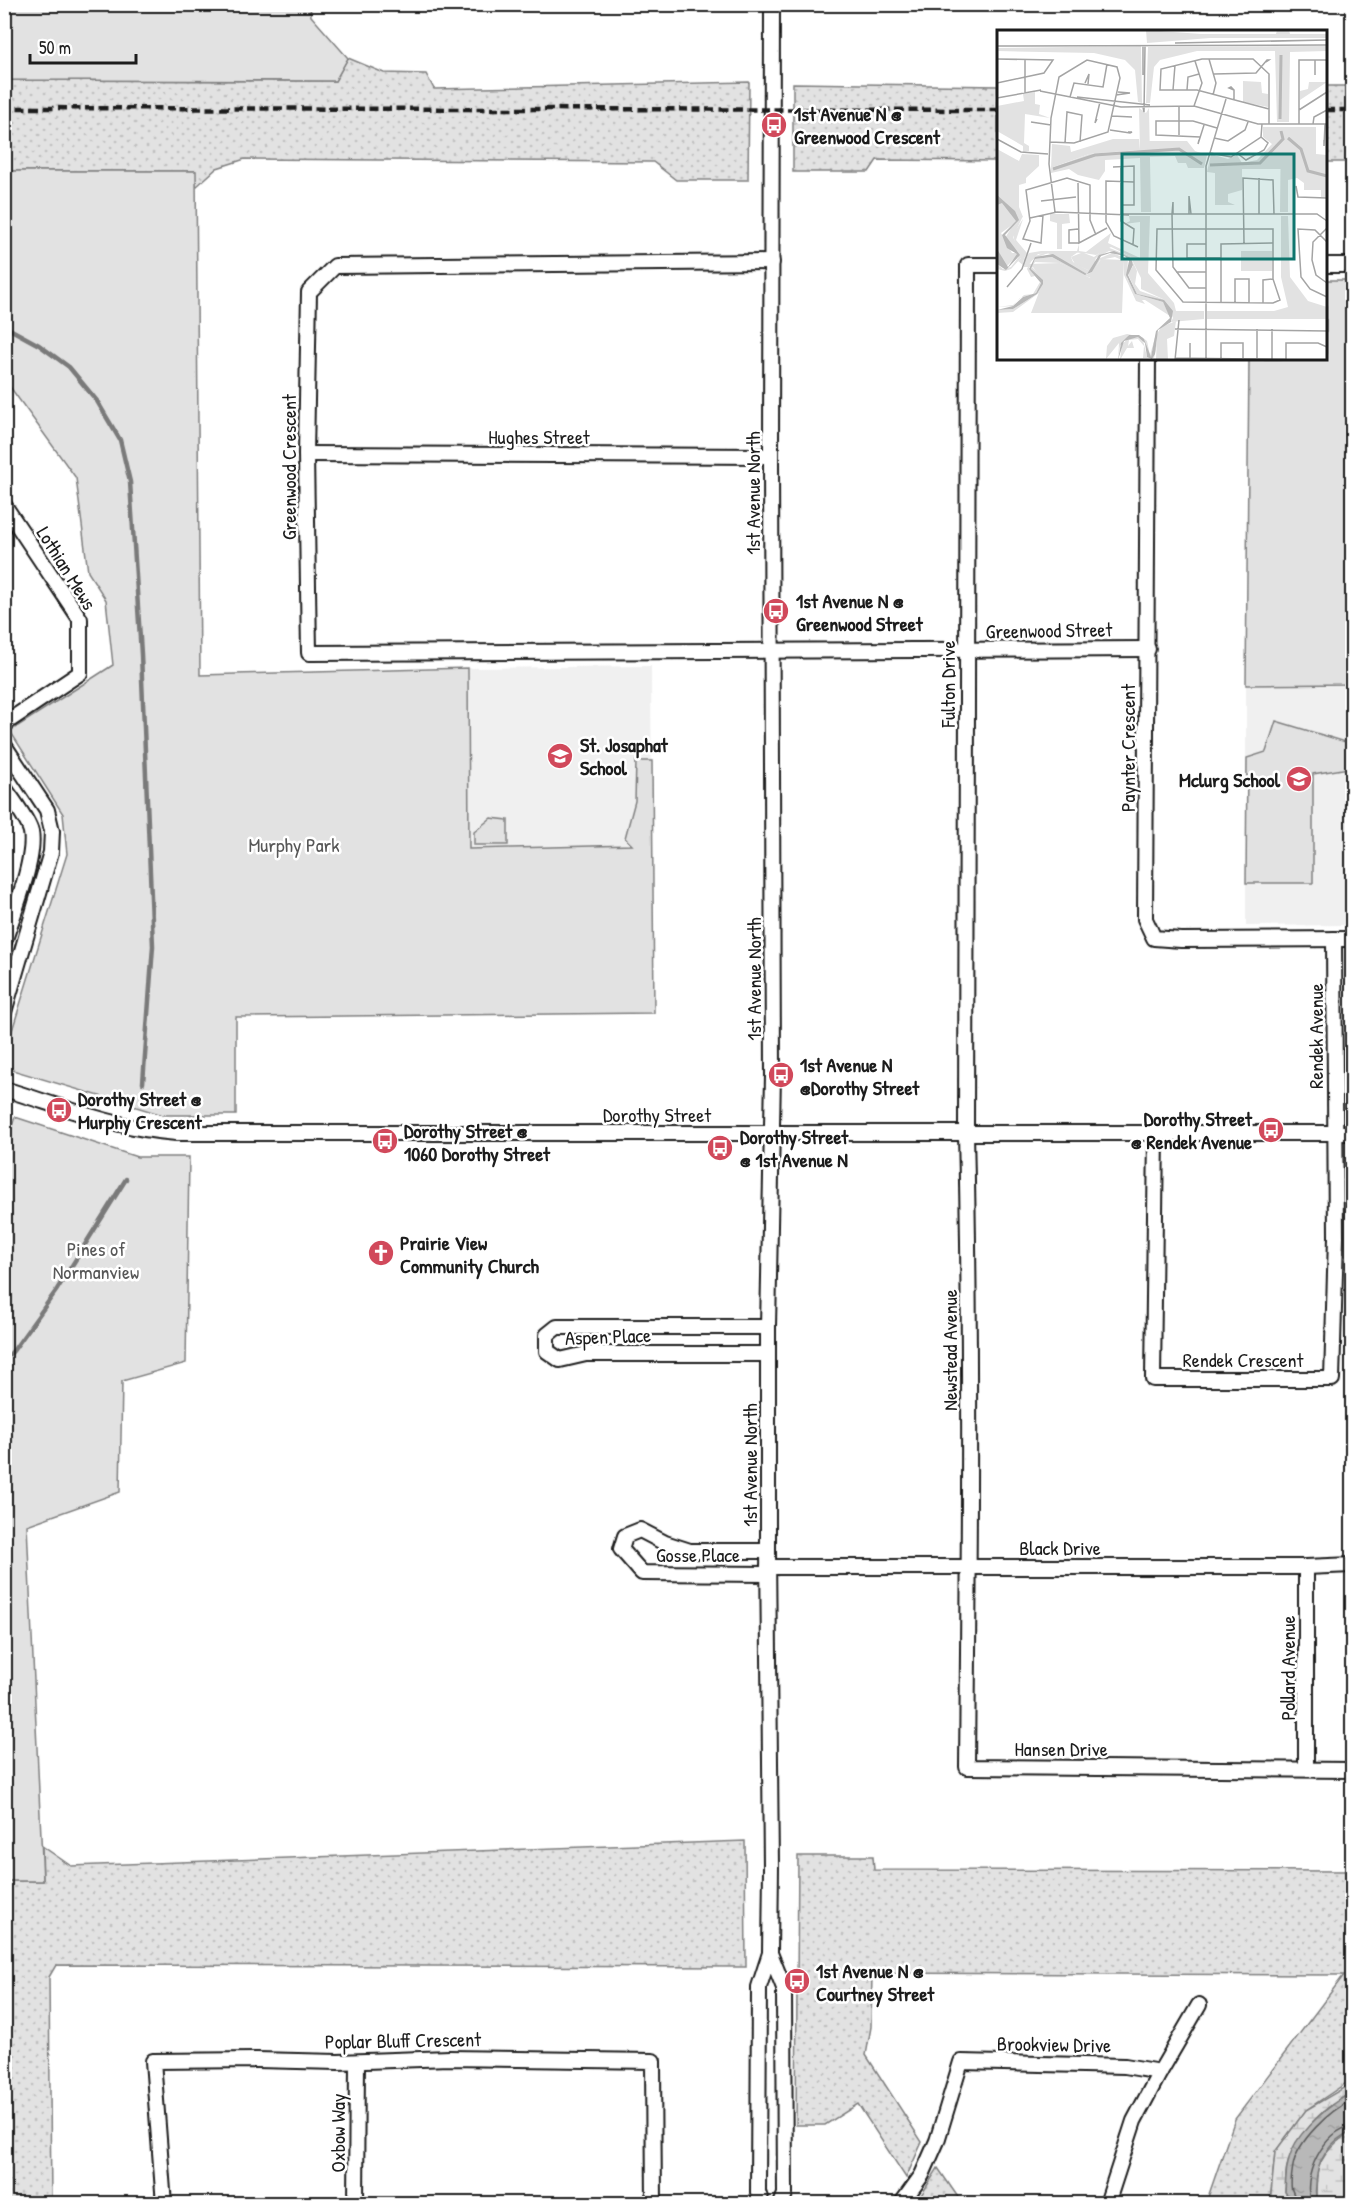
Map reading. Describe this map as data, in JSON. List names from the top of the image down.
{
  "streets": {
    "street": [
      "Hughes Street",
      "Greenwood Crescent",
      "1st Avenue North",
      "Lothian Mews",
      "Greenwood Street",
      "Fulton Drive",
      "Paynter Crescent",
      "Rendek Avenue",
      "Dorothy Street",
      "Aspen Place",
      "Newstead Avenue",
      "Rendek Crescent",
      "Black Drive",
      "Gosse Place",
      "Pollard Avenue",
      "Hansen Drive",
      "Poplar Bluff Crescent",
      "Brookview Drive",
      "Oxbow Way"
    ]
  },
  "crossings": [
    ["Hughes Street", "Greenwood Crescent"],
    ["Hughes Street", "1st Avenue North"],
    ["Greenwood Crescent", "1st Avenue North"],
    ["Greenwood Crescent", "Greenwood Street"],
    ["1st Avenue North", "Greenwood Street"],
    ["1st Avenue North", "Dorothy Street"],
    ["1st Avenue North", "Aspen Place"],
    ["1st Avenue North", "Black Drive"],
    ["1st Avenue North", "Gosse Place"],
    ["Greenwood Street", "Fulton Drive"],
    ["Greenwood Street", "Paynter Crescent"],
    ["Fulton Drive", "Dorothy Street"],
    ["Fulton Drive", "Newstead Avenue"],
    ["Paynter Crescent", "Rendek Avenue"],
    ["Rendek Avenue", "Dorothy Street"],
    ["Rendek Avenue", "Rendek Crescent"],
    ["Dorothy Street", "Newstead Avenue"],
    ["Dorothy Street", "Rendek Crescent"],
    ["Newstead Avenue", "Black Drive"],
    ["Newstead Avenue", "Hansen Drive"],
    ["Black Drive", "Gosse Place"],
    ["Black Drive", "Pollard Avenue"],
    ["Black Drive", "Hansen Drive"],
    ["Pollard Avenue", "Hansen Drive"],
    ["Poplar Bluff Crescent", "Oxbow Way"]
  ],
  "parks": ["Murphy Park", "Pines of Normanview"],
  "places": {
    "bus stop": [
      "1st Avenue N @ Greenwood Crescent",
      "1st Avenue N @ Greenwood Street",
      "1st Avenue N @Dorothy Street",
      "Dorothy Street @ Murphy Crescent",
      "Dorothy Street @ Rendek Avenue",
      "Dorothy Street @ 1060 Dorothy Street",
      "Dorothy Street @ 1st Avenue N",
      "1st Avenue N @ Courtney Street"
    ],
    "school or university": ["St. Josaphat School", "Mclurg School"],
    "church": ["Prairie View Community Church"]
  },
  "scale_bar": "50 m"
}
